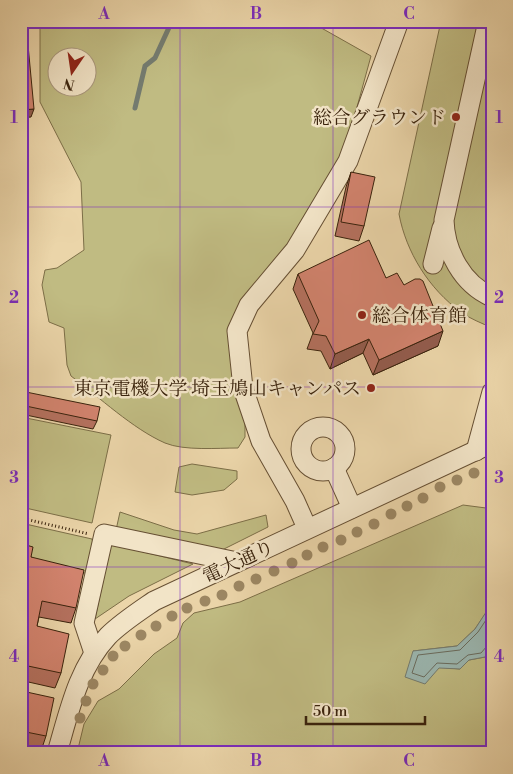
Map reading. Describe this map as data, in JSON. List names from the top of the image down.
{
  "streets": {
    "street": ["電大通り"]
  },
  "places": ["総合グラウンド", "総合体育館", "東京電機大学 埼玉鳩山キャンパス"],
  "scale_bar": "50 m",
  "north": "bottom",
  "grid": {
    "columns": ["A", "B", "C"],
    "rows": [
      "1",
      "2",
      "3",
      "4"
    ]
  }
}
